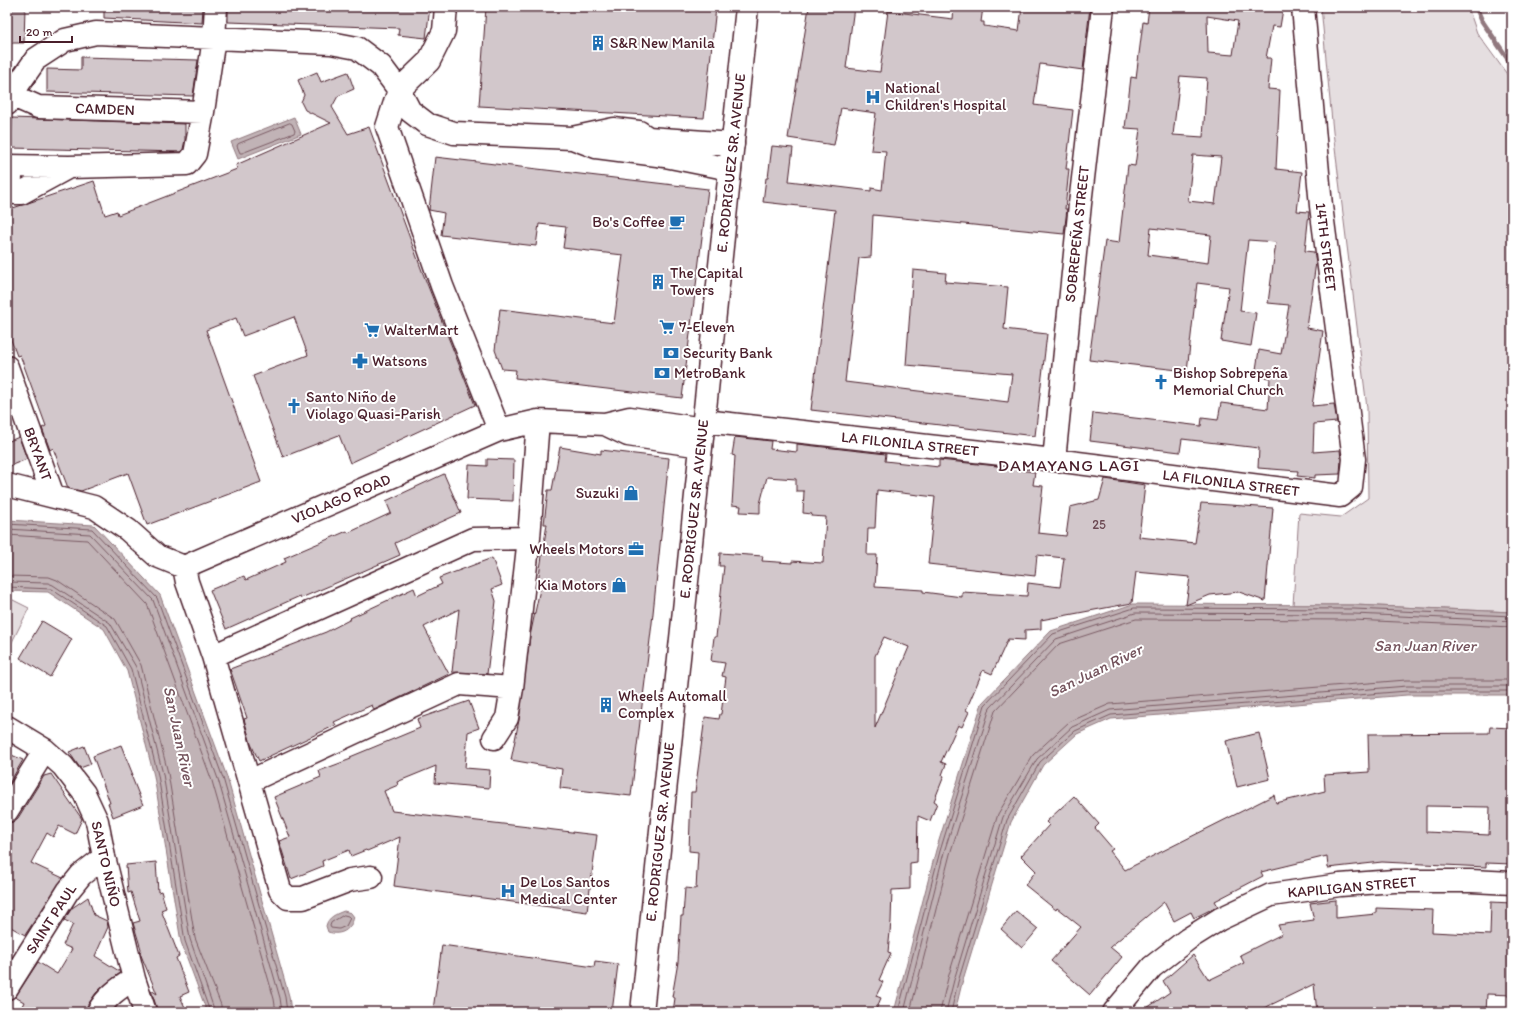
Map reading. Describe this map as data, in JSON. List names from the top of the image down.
{
  "streets": {
    "street": [
      "CAMDEN",
      "E. RODRIGUEZ SR. AVENUE",
      "SOBREPEÑA STREET",
      "14TH STREET",
      "LA FILONILA STREET",
      "BRYANT",
      "VIOLAGO ROAD",
      "SANTO NIÑO",
      "KAPILIGAN STREET",
      "SAINT PAUL"
    ]
  },
  "crossings": [
    ["E. RODRIGUEZ SR. AVENUE", "LA FILONILA STREET"],
    ["E. RODRIGUEZ SR. AVENUE", "VIOLAGO ROAD"],
    ["SOBREPEÑA STREET", "LA FILONILA STREET"],
    ["14TH STREET", "LA FILONILA STREET"],
    ["LA FILONILA STREET", "VIOLAGO ROAD"],
    ["SANTO NIÑO", "SAINT PAUL"]
  ],
  "districts": ["DAMAYANG LAGI"],
  "water": ["San Juan River"],
  "places": {
    "building": ["S&R New Manila", "The Capital Towers", "Wheels Automall Complex"],
    "hospital": ["National Children's Hospital", "De Los Santos Medical Center"],
    "cafe": ["Bo's Coffee"],
    "supermarket": ["7-Eleven", "WalterMart"],
    "bank": ["Security Bank", "MetroBank"],
    "pharmacy": ["Watsons"],
    "church": ["Bishop Sobrepeña Memorial Church", "Santo Niño de Violago Quasi-Parish"],
    "shop": ["Suzuki", "Kia Motors"],
    "office": ["Wheels Motors"]
  },
  "house_numbers": ["25"],
  "scale_bar": "20 m"
}
